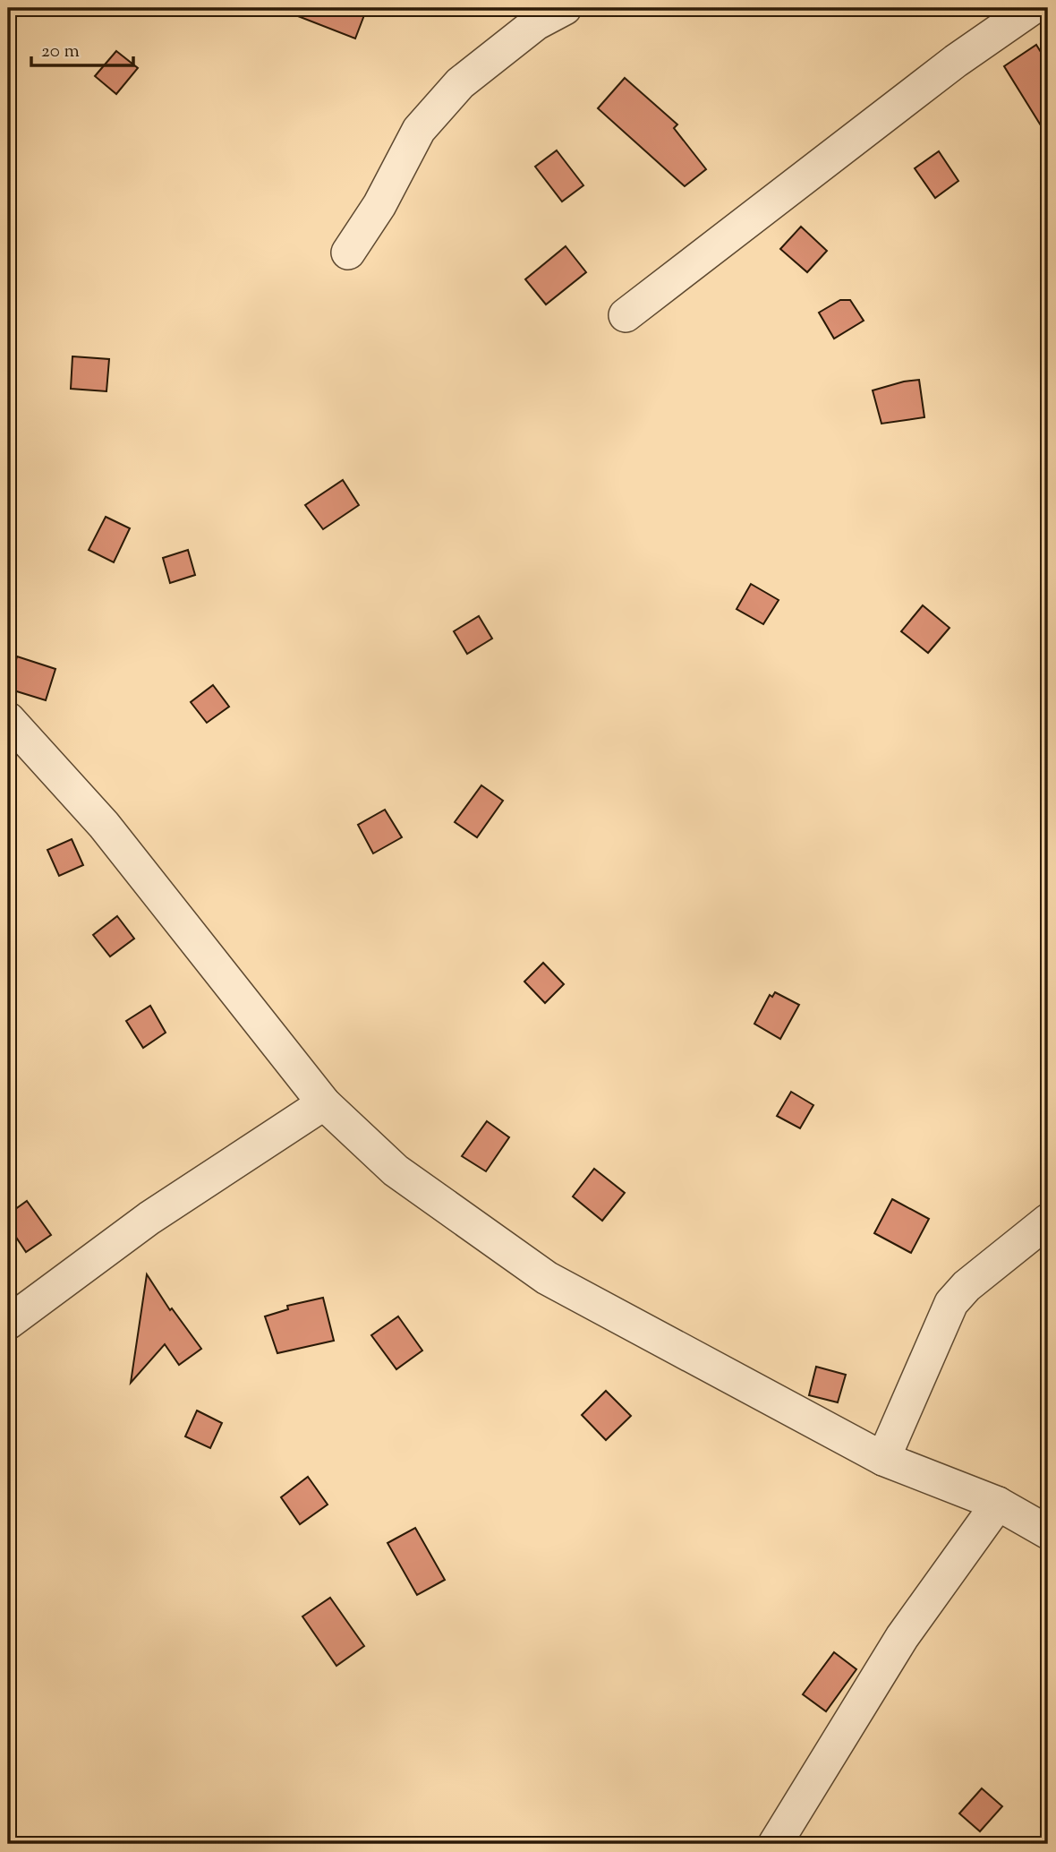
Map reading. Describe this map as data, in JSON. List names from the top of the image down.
{
  "scale_bar": "20 m"
}
